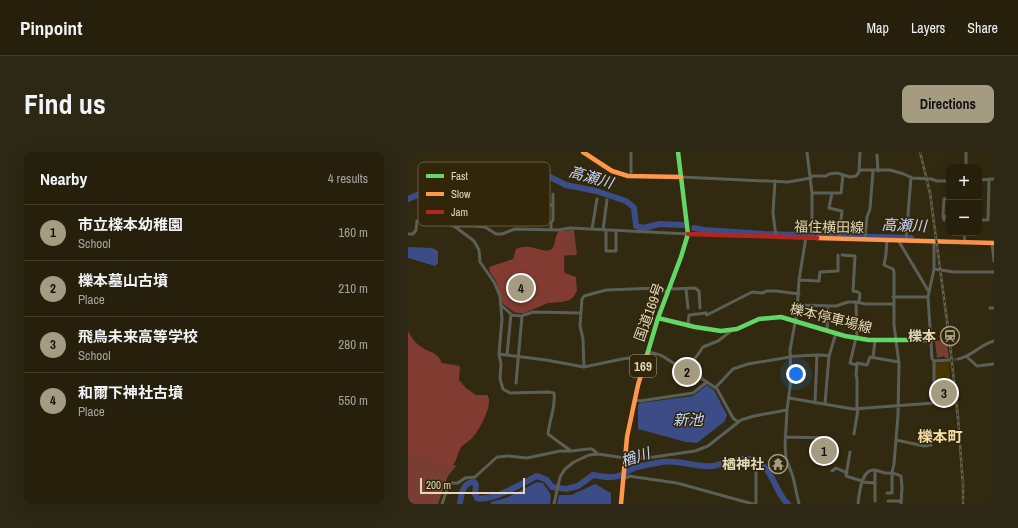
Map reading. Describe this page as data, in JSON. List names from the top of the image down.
{
  "streets": {
    "main road": [
      "福住横田線",
      "国道169号",
      "櫟本停車場線",
      "169"
    ]
  },
  "crossings": [
    ["福住横田線", "国道169号"],
    ["国道169号", "櫟本停車場線"]
  ],
  "districts": ["櫟本町"],
  "water": ["高瀬川", "新池", "楢川"],
  "places": {
    "station": ["櫟本"],
    "temple": ["楢神社"]
  },
  "legend": ["Fast", "Slow", "Jam"],
  "scale_bar": "200 m",
  "page": {
    "header": "Pinpoint",
    "nav": ["Map", "Layers", "Share"],
    "title": "Find us",
    "buttons": "Directions",
    "heading": ["Nearby", "4 results"],
    "map_buttons": ["+", "−"],
    "list": [
      {
        "mark": "1",
        "name": "市立檪本幼稚園",
        "note": "School",
        "value": "160 m"
      },
      {
        "mark": "2",
        "name": "櫟本墓山古墳",
        "note": "Place",
        "value": "210 m"
      },
      {
        "mark": "3",
        "name": "飛鳥未来高等学校",
        "note": "School",
        "value": "280 m"
      },
      {
        "mark": "4",
        "name": "和爾下神社古墳",
        "note": "Place",
        "value": "550 m"
      }
    ],
    "pins": [
      "4",
      "2",
      "3",
      "1"
    ],
    "scale": "200 m"
  }
}
